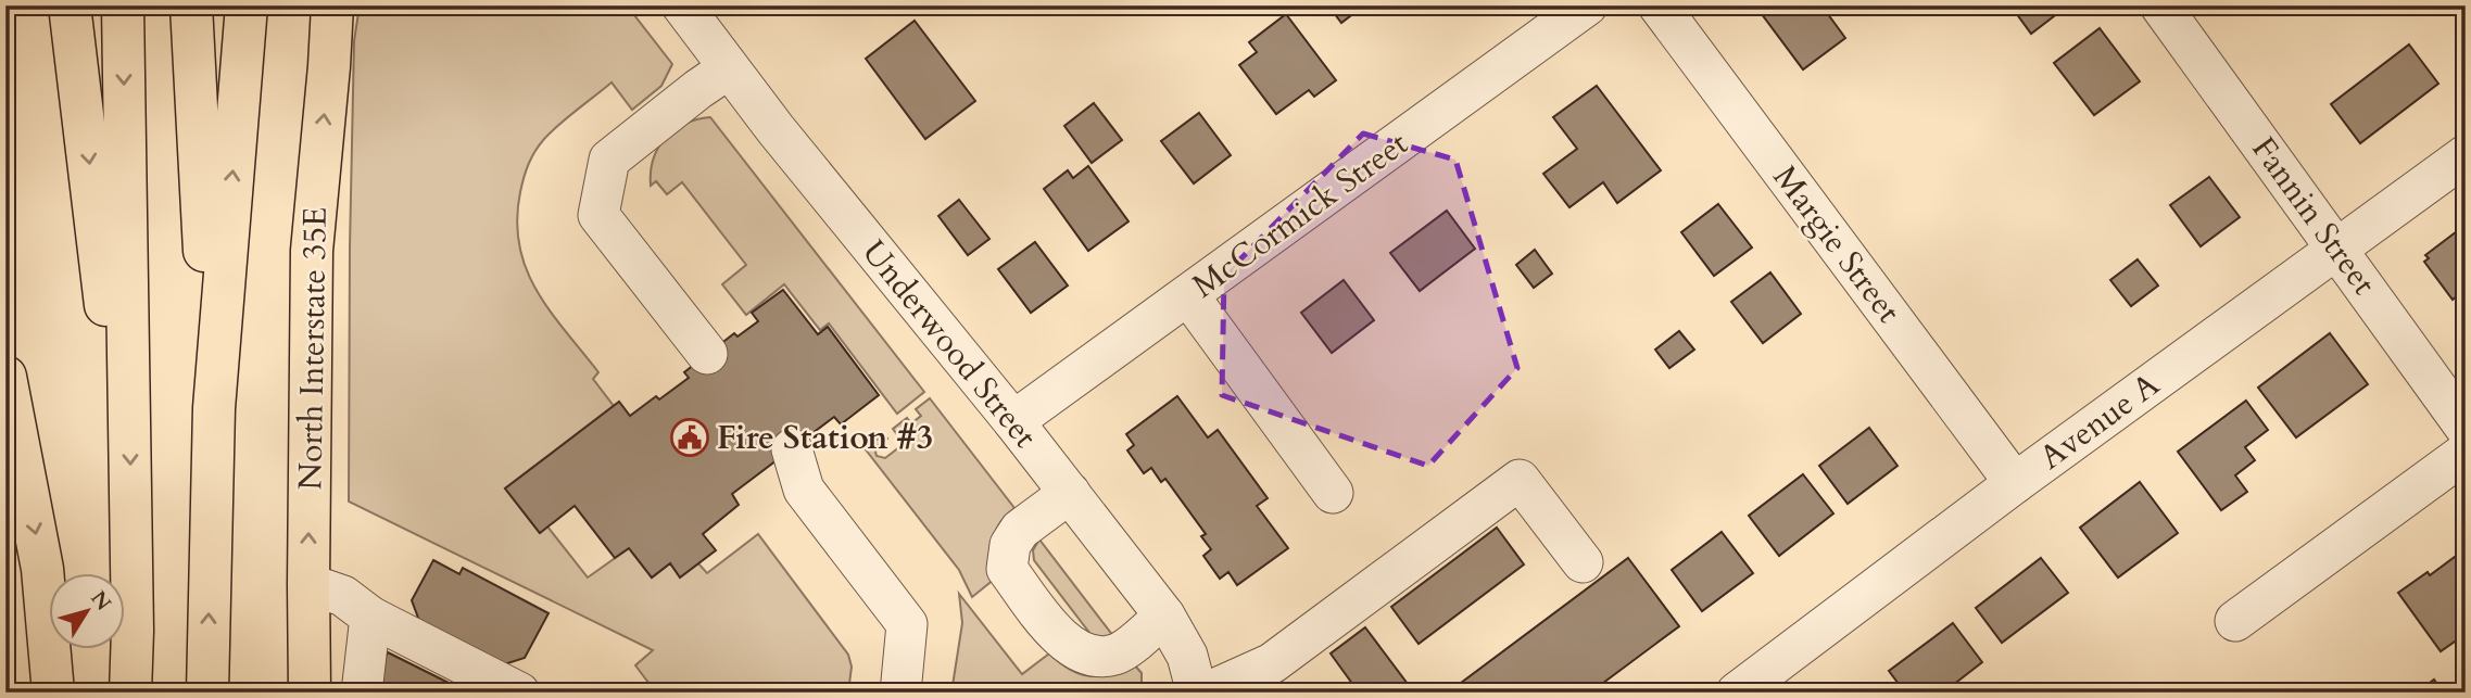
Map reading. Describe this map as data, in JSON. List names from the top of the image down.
{
  "streets": {
    "main road": ["North Interstate 35E"],
    "street": [
      "McCormick Street",
      "Fannin Street",
      "Margie Street",
      "Underwood Street",
      "Avenue A"
    ]
  },
  "crossings": [
    ["McCormick Street", "Underwood Street"],
    ["Fannin Street", "Avenue A"],
    ["Margie Street", "Avenue A"]
  ],
  "places": {
    "public building": ["Fire Station #3"]
  },
  "north": "top right"
}
